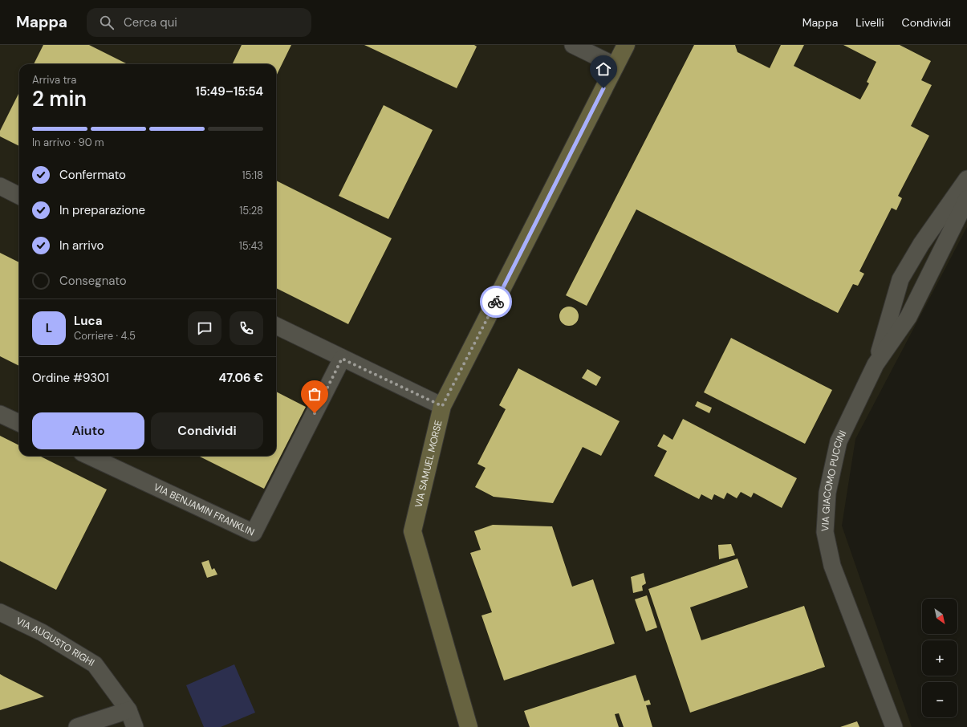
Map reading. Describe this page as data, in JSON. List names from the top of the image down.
{
  "streets": {
    "street": [
      "VIA SAMUEL MORSE",
      "VIA GIACOMO PUCCINI",
      "VIA BENJAMIN FRANKLIN",
      "VIA AUGUSTO RIGHI"
    ]
  },
  "north": "bottom right",
  "page": {
    "header": "Mappa",
    "search": "Cerca qui",
    "nav": ["Mappa", "Livelli", "Condividi"],
    "heading": ["2 min", "Arriva tra", "15:49–15:54"],
    "panel": [
      "Luca",
      "Corriere · 4.5",
      "Ordine #9301",
      "47.06 €"
    ],
    "bar": "In arrivo · 90 m",
    "list": [
      ["Confermato", "15:18"],
      ["In preparazione", "15:28"],
      ["In arrivo", "15:43"],
      "Consegnato"
    ],
    "round": "L",
    "buttons": ["Aiuto", "Condividi"],
    "map_buttons": ["+", "−"]
  }
}
